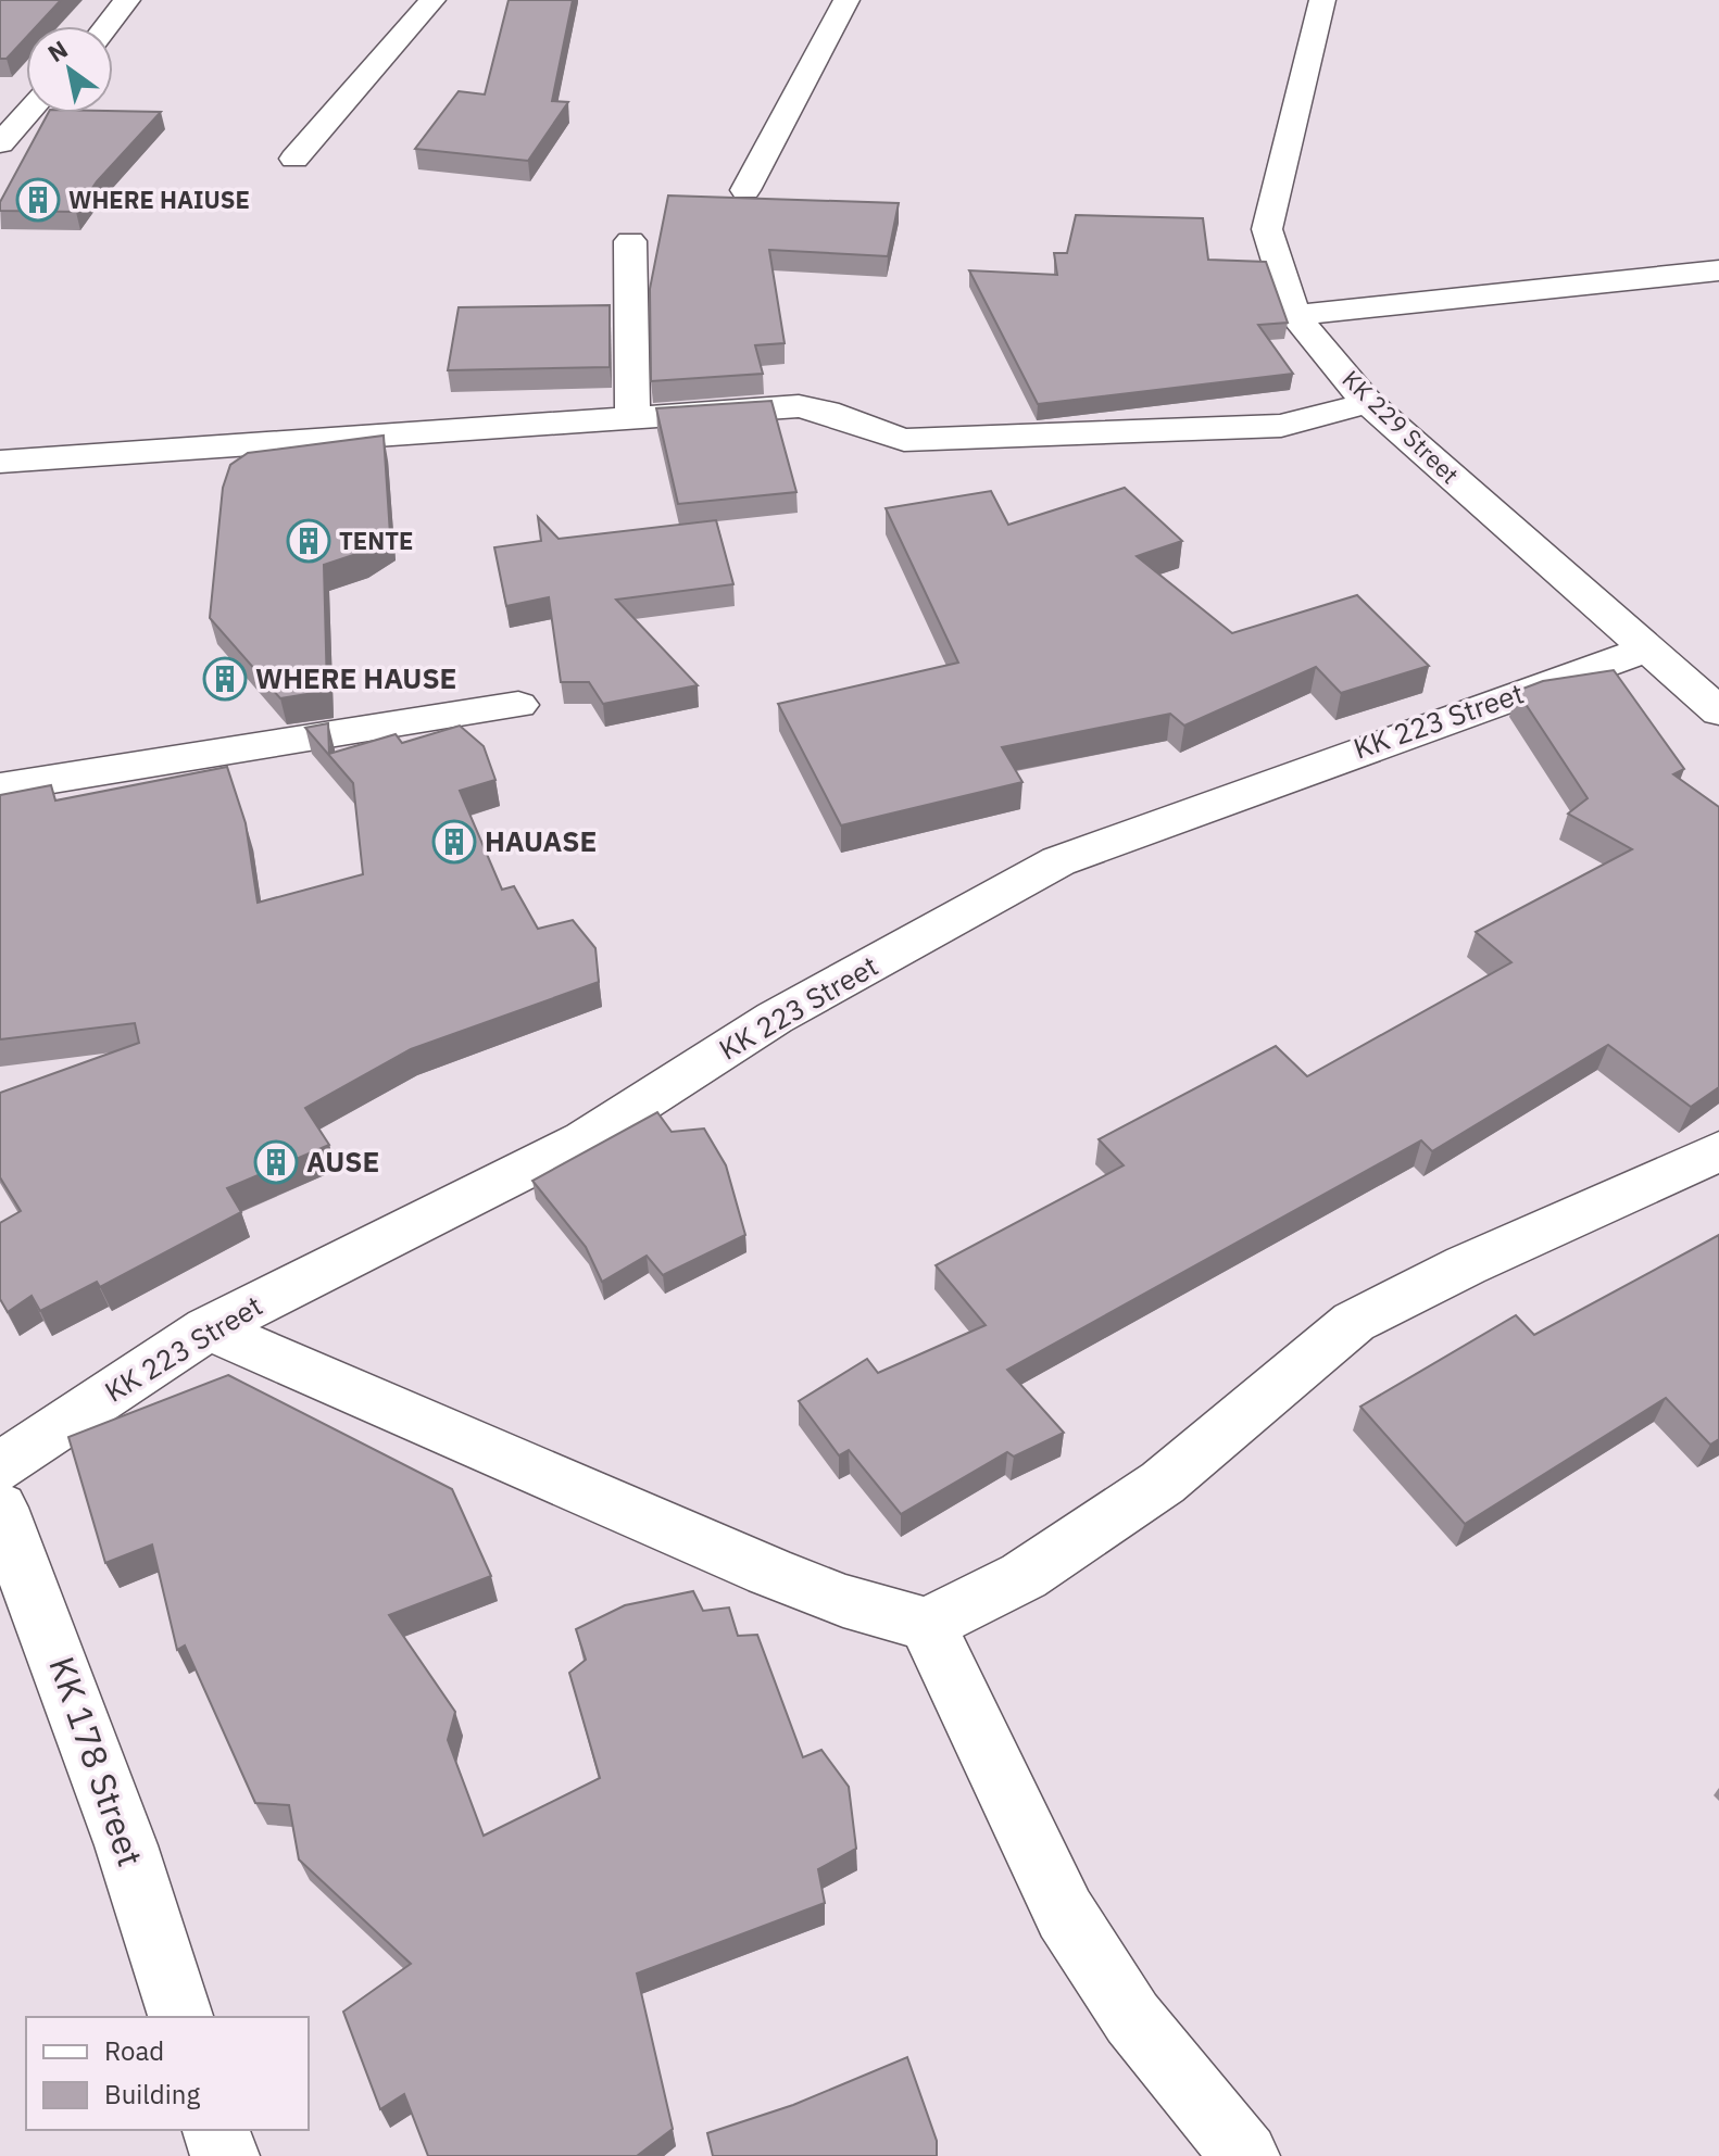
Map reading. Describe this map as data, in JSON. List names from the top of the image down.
{
  "streets": {
    "street": ["KK 229 Street", "KK 223 Street", "KK 178 Street"]
  },
  "crossings": [
    ["KK 229 Street", "KK 223 Street"]
  ],
  "places": {
    "building": [
      "WHERE HAIUSE",
      "TENTE",
      "WHERE HAUSE",
      "HAUASE",
      "AUSE"
    ]
  },
  "legend": ["Road", "Building"],
  "north": "top left"
}
